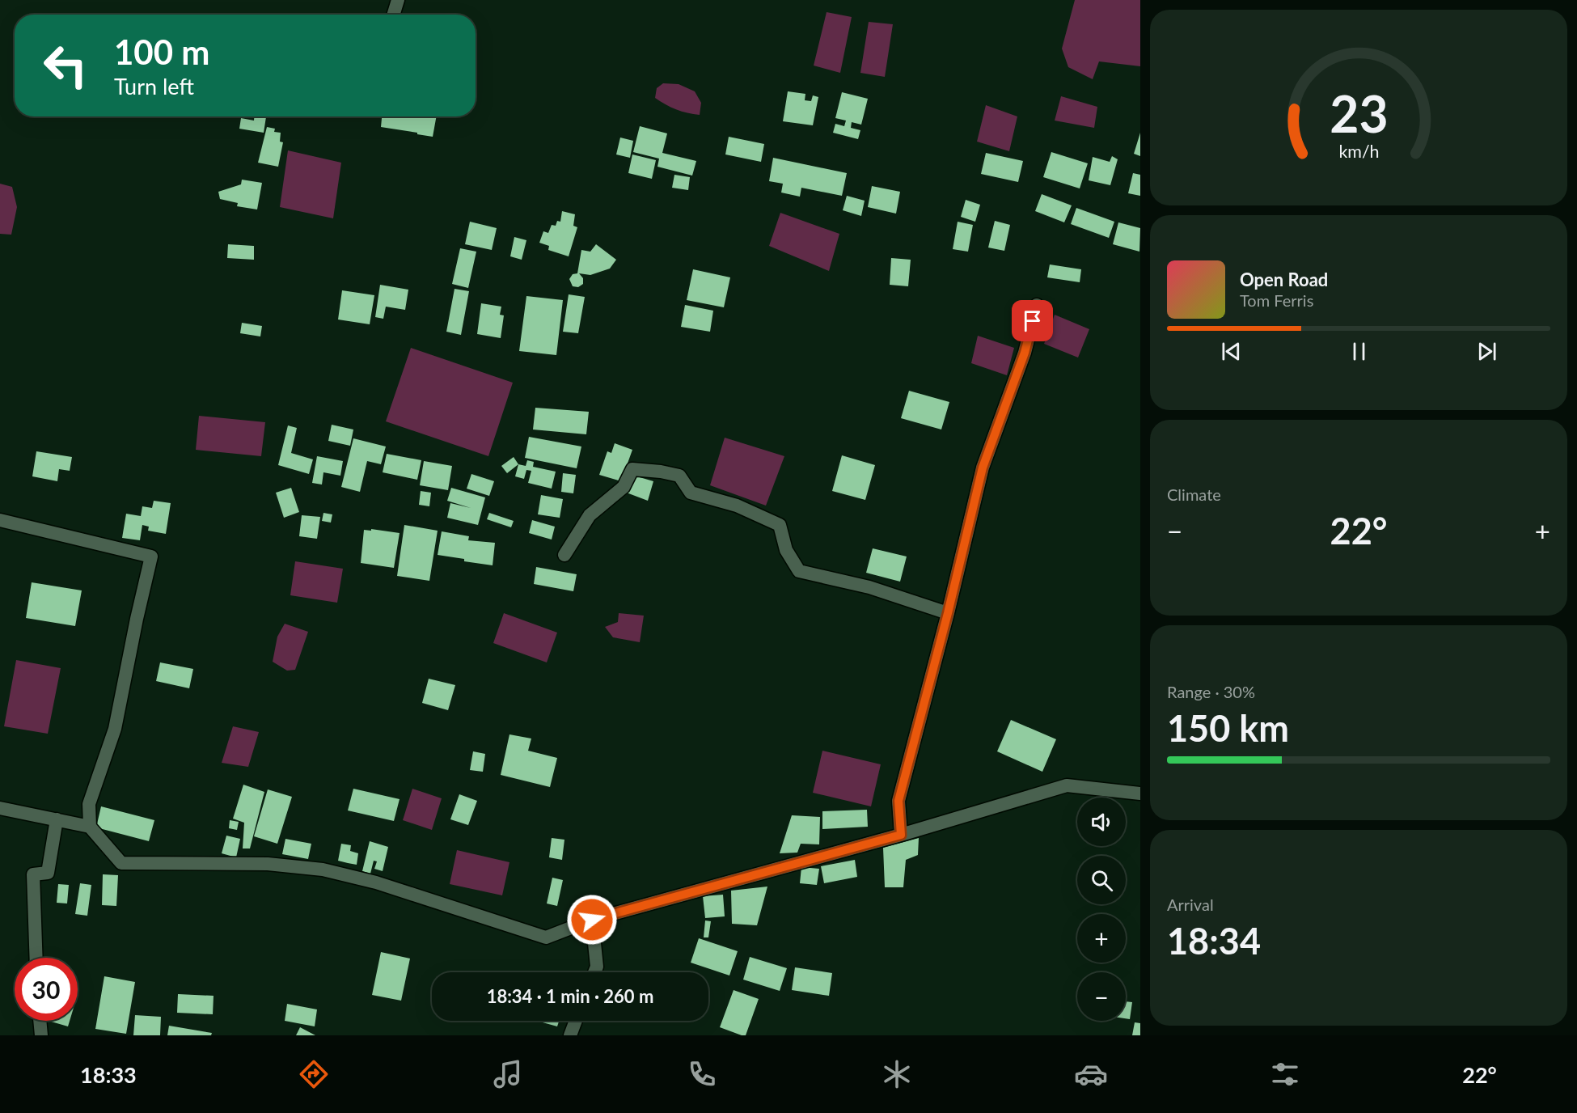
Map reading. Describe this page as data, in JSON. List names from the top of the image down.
{
  "page": {
    "turn": ["100 m", "Turn left"],
    "song": ["Open Road", "Tom Ferris"],
    "tile": [
      "Climate",
      ["Range · 30%", "150 km"],
      ["Arrival", "18:34"]
    ],
    "heat": ["−", "22°", "+"],
    "map_buttons": ["+", "−"],
    "limit": "30",
    "trip": "18:34 · 1 min · 260 m",
    "tabs": ["18:33", "22°"],
    "gauge": ["23", "km/h"]
  }
}
